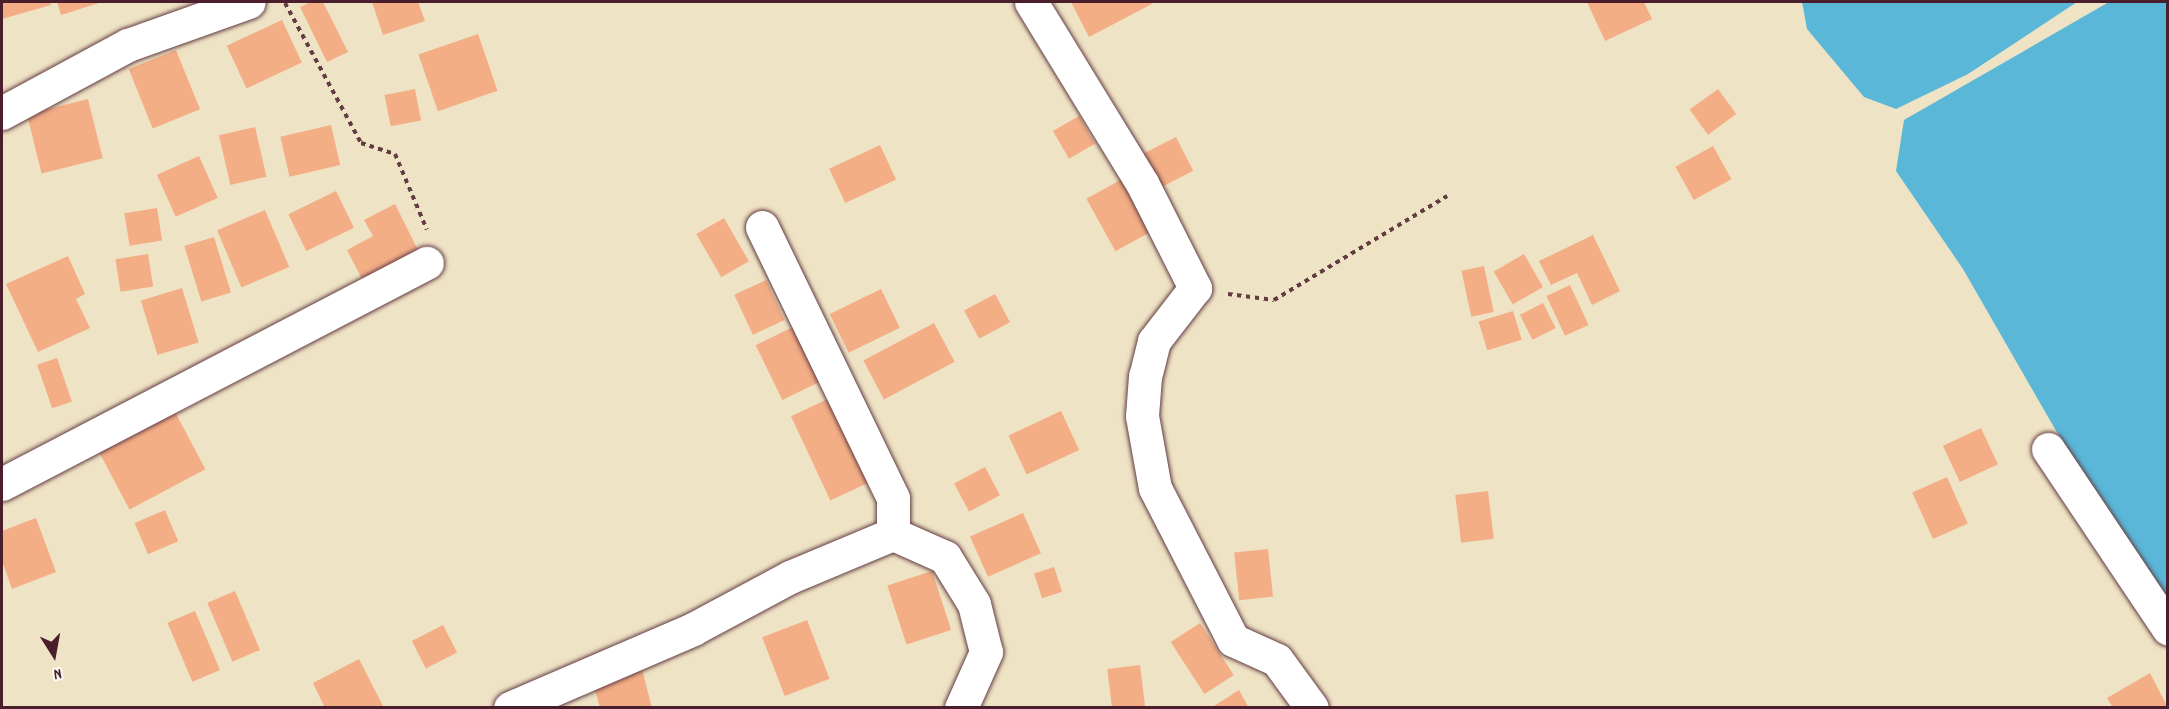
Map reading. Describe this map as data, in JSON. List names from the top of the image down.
{
  "north": "bottom"
}
